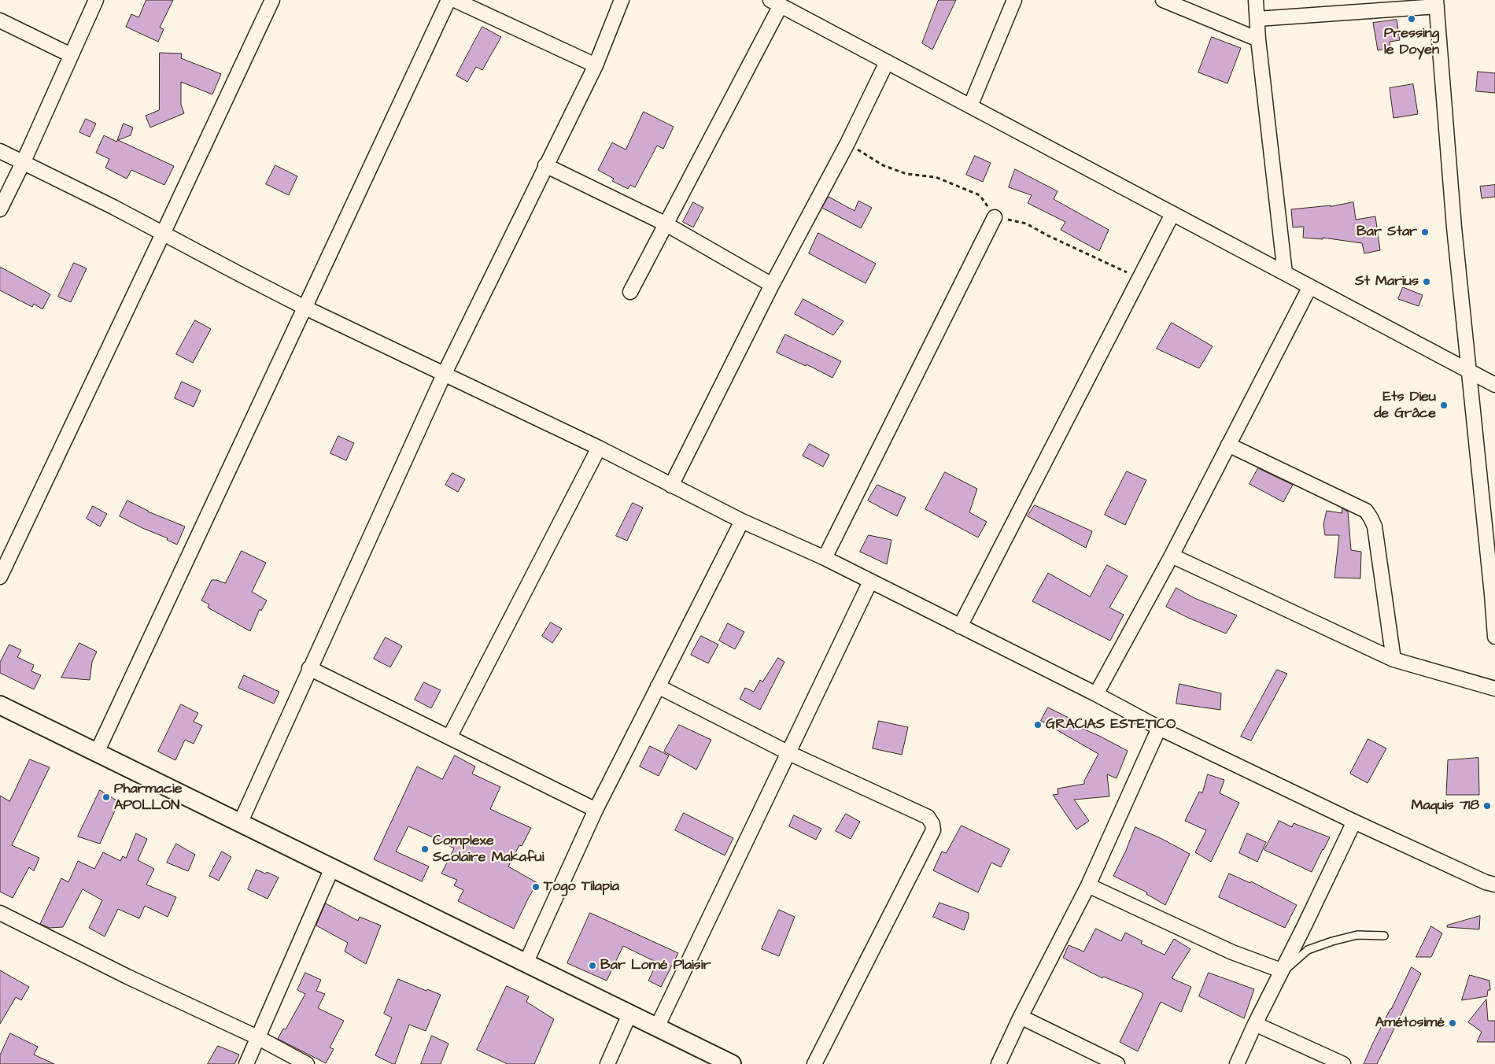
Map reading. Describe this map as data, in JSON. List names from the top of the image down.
{
  "places": [
    "Pressing le Doyen",
    "Bar Star",
    "St Marius",
    "Ets Dieu de Grâce",
    "GRACIAS ESTETICO",
    "Pharmacie APOLLON",
    "Maquis 718",
    "Complexe Scolaire Makafui",
    "Togo Tilapia",
    "Bar Lomé Plaisir",
    "Amétosimé"
  ]
}
